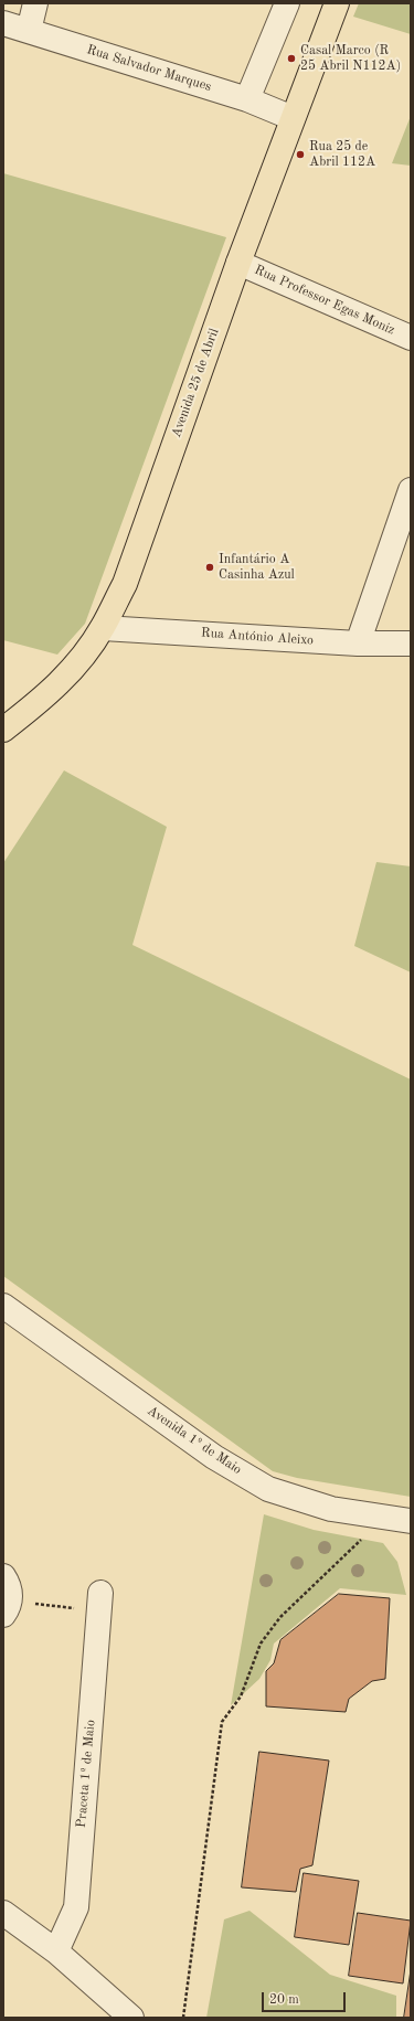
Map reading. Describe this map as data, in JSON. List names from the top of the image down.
{
  "streets": {
    "main road": ["Avenida 25 de Abril"],
    "street": [
      "Rua Salvador Marques",
      "Rua Professor Egas Moniz",
      "Rua António Aleixo",
      "Avenida 1º de Maio",
      "Praceta 1º de Maio"
    ]
  },
  "crossings": [
    ["Rua Salvador Marques", "Avenida 25 de Abril"],
    ["Rua Professor Egas Moniz", "Avenida 25 de Abril"],
    ["Avenida 25 de Abril", "Rua António Aleixo"]
  ],
  "places": ["Casal Marco (R 25 Abril N112A)", "Rua 25 de Abril 112A", "Infantário A Casinha Azul"],
  "scale_bar": "20 m"
}
